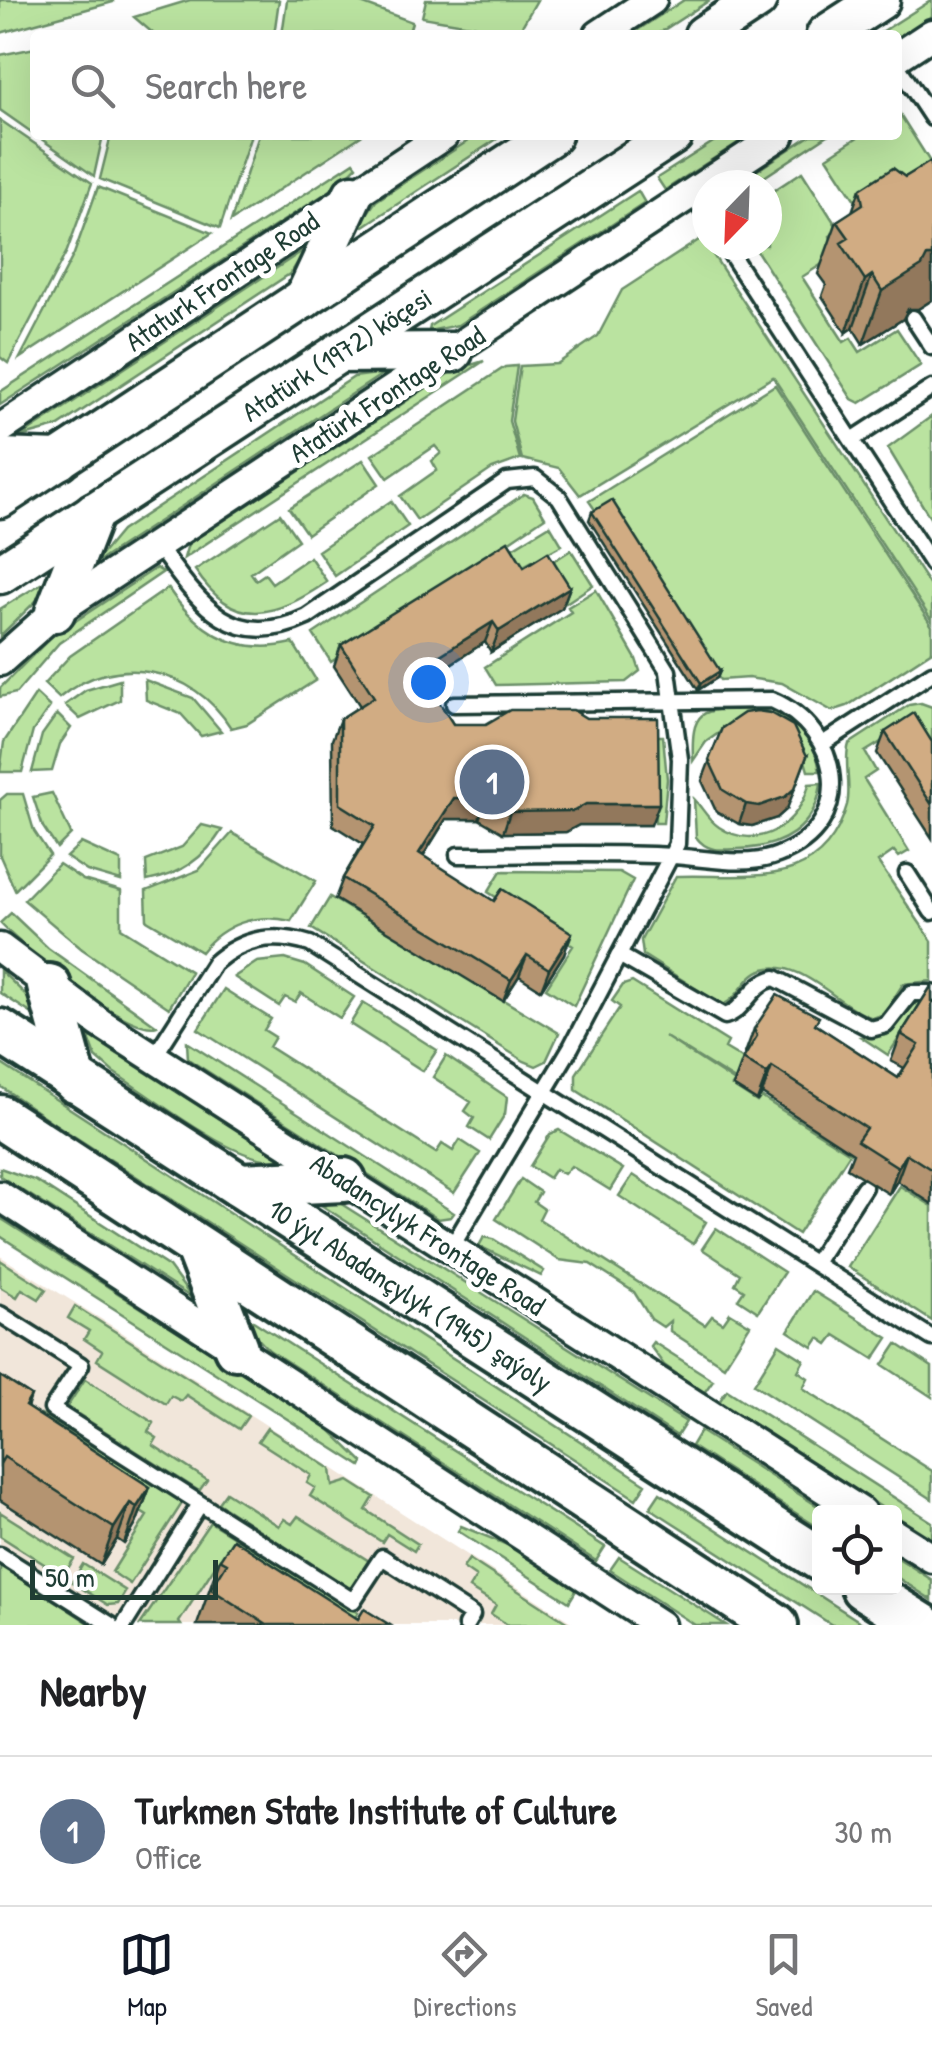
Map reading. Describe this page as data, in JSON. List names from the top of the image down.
{
  "streets": {
    "main road": ["Atatürk (1972) köçesi", "10 ýyl Abadançylyk (1945) şaýoly"],
    "street": ["Ataturk Frontage Road", "Atatürk Frontage Road", "Abadancylyk Frontage Road"]
  },
  "scale_bar": "50 m",
  "north": "bottom left",
  "page": {
    "search": "Search here",
    "pins": "1",
    "scale": "50 m",
    "heading": "Nearby",
    "list": [
      {
        "mark": "1",
        "name": "Turkmen State Institute of Culture",
        "note": "Office",
        "value": "30 m"
      }
    ],
    "nav": ["Map", "Directions", "Saved"]
  }
}
